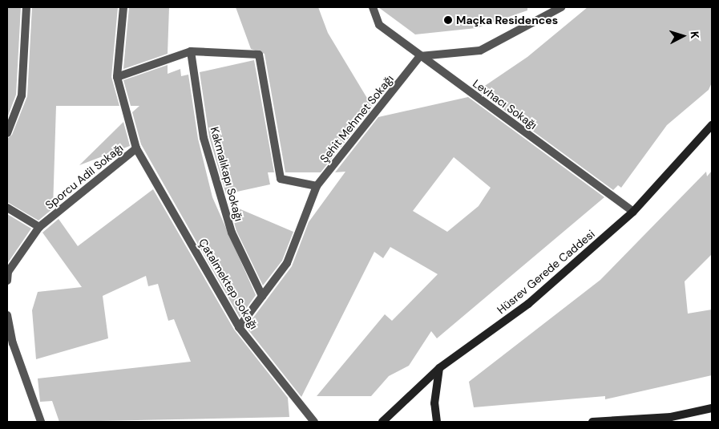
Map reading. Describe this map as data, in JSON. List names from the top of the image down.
{
  "streets": {
    "street": [
      "Levhacı Sokağı",
      "Şehit Mehmet Sokağı",
      "Kakmalıkapı Sokağı",
      "Sporcu Adil Sokağı",
      "Hüsrev Gerede Caddesi",
      "Çatalmektep Sokağı"
    ]
  },
  "crossings": [
    ["Levhacı Sokağı", "Şehit Mehmet Sokağı"],
    ["Levhacı Sokağı", "Hüsrev Gerede Caddesi"],
    ["Şehit Mehmet Sokağı", "Kakmalıkapı Sokağı"],
    ["Şehit Mehmet Sokağı", "Çatalmektep Sokağı"],
    ["Sporcu Adil Sokağı", "Çatalmektep Sokağı"]
  ],
  "places": ["Maçka Residences"],
  "north": "right"
}
